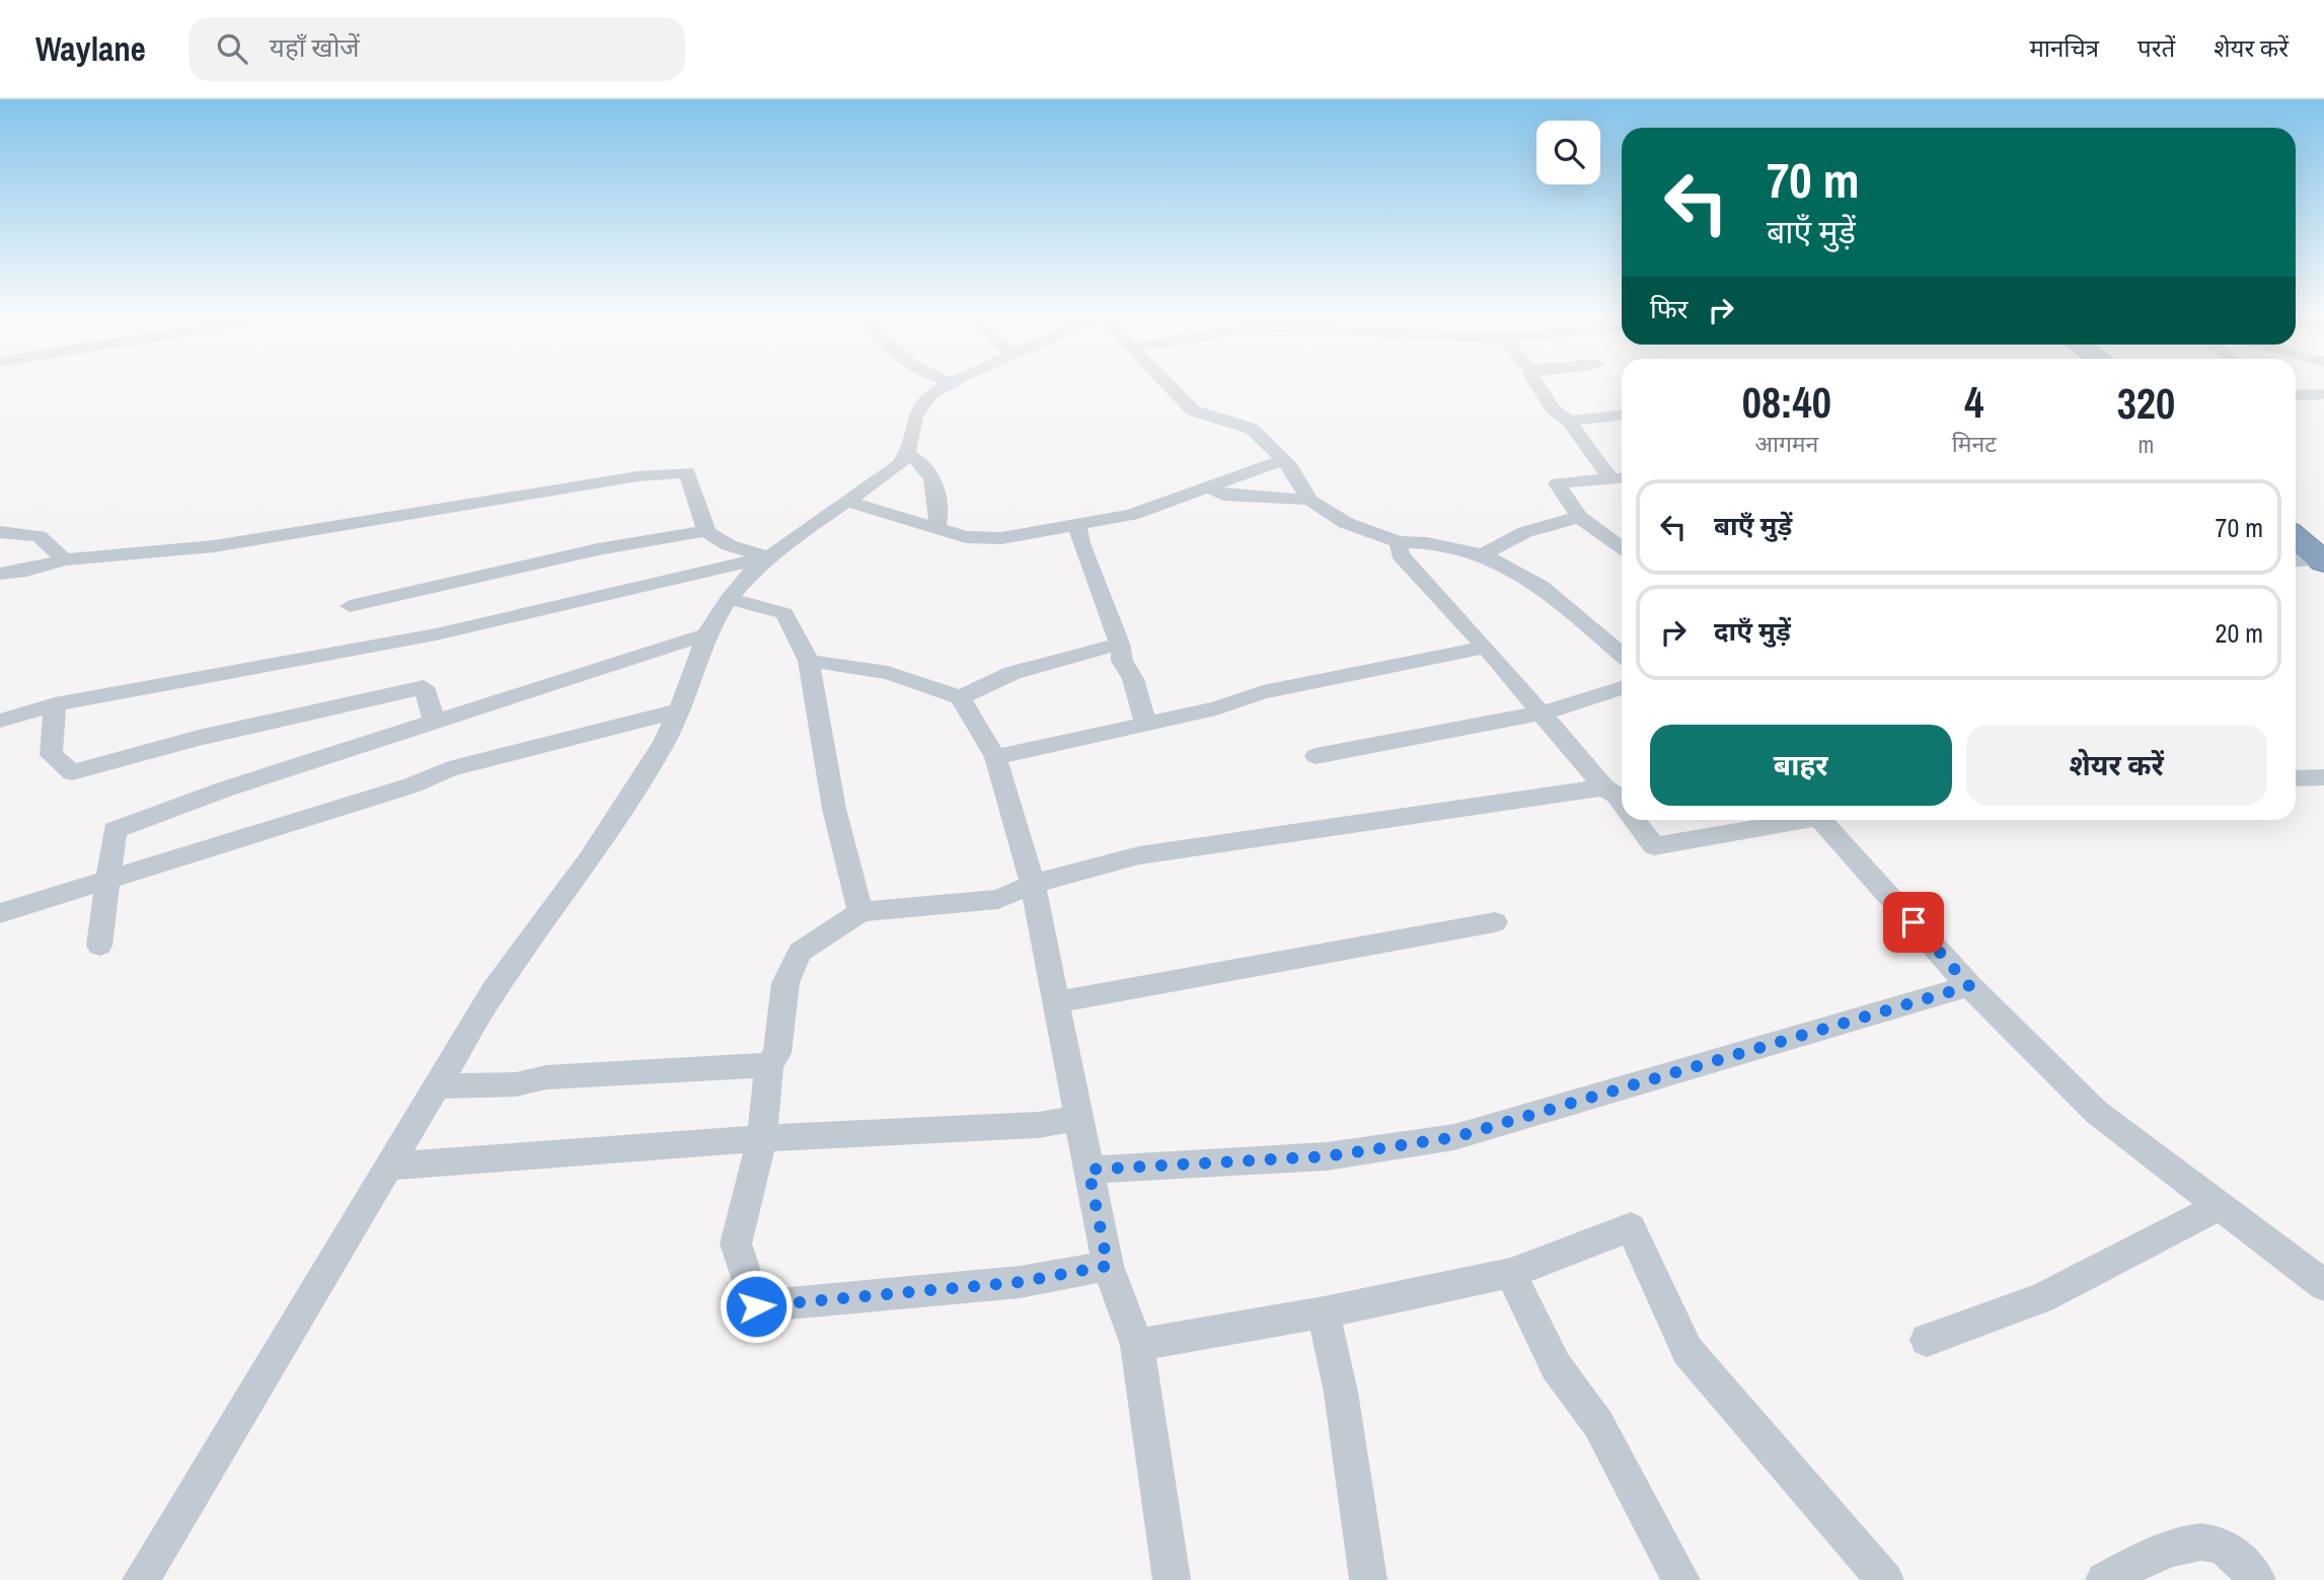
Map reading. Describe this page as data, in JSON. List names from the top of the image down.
{
  "page": {
    "header": "Waylane",
    "search": "यहाँ खोजें",
    "nav": ["मानचित्र", "परतें", "शेयर करें"],
    "turn": ["70 m", "बाएँ मुड़ें"],
    "then": "फिर",
    "eta": [
      "08:40",
      "आगमन",
      "4",
      "मिनट",
      "320",
      "m"
    ],
    "list": [
      {
        "name": "बाएँ मुड़ें",
        "value": "70 m"
      },
      {
        "name": "दाएँ मुड़ें",
        "value": "20 m"
      }
    ],
    "buttons": ["बाहर", "शेयर करें"]
  }
}
